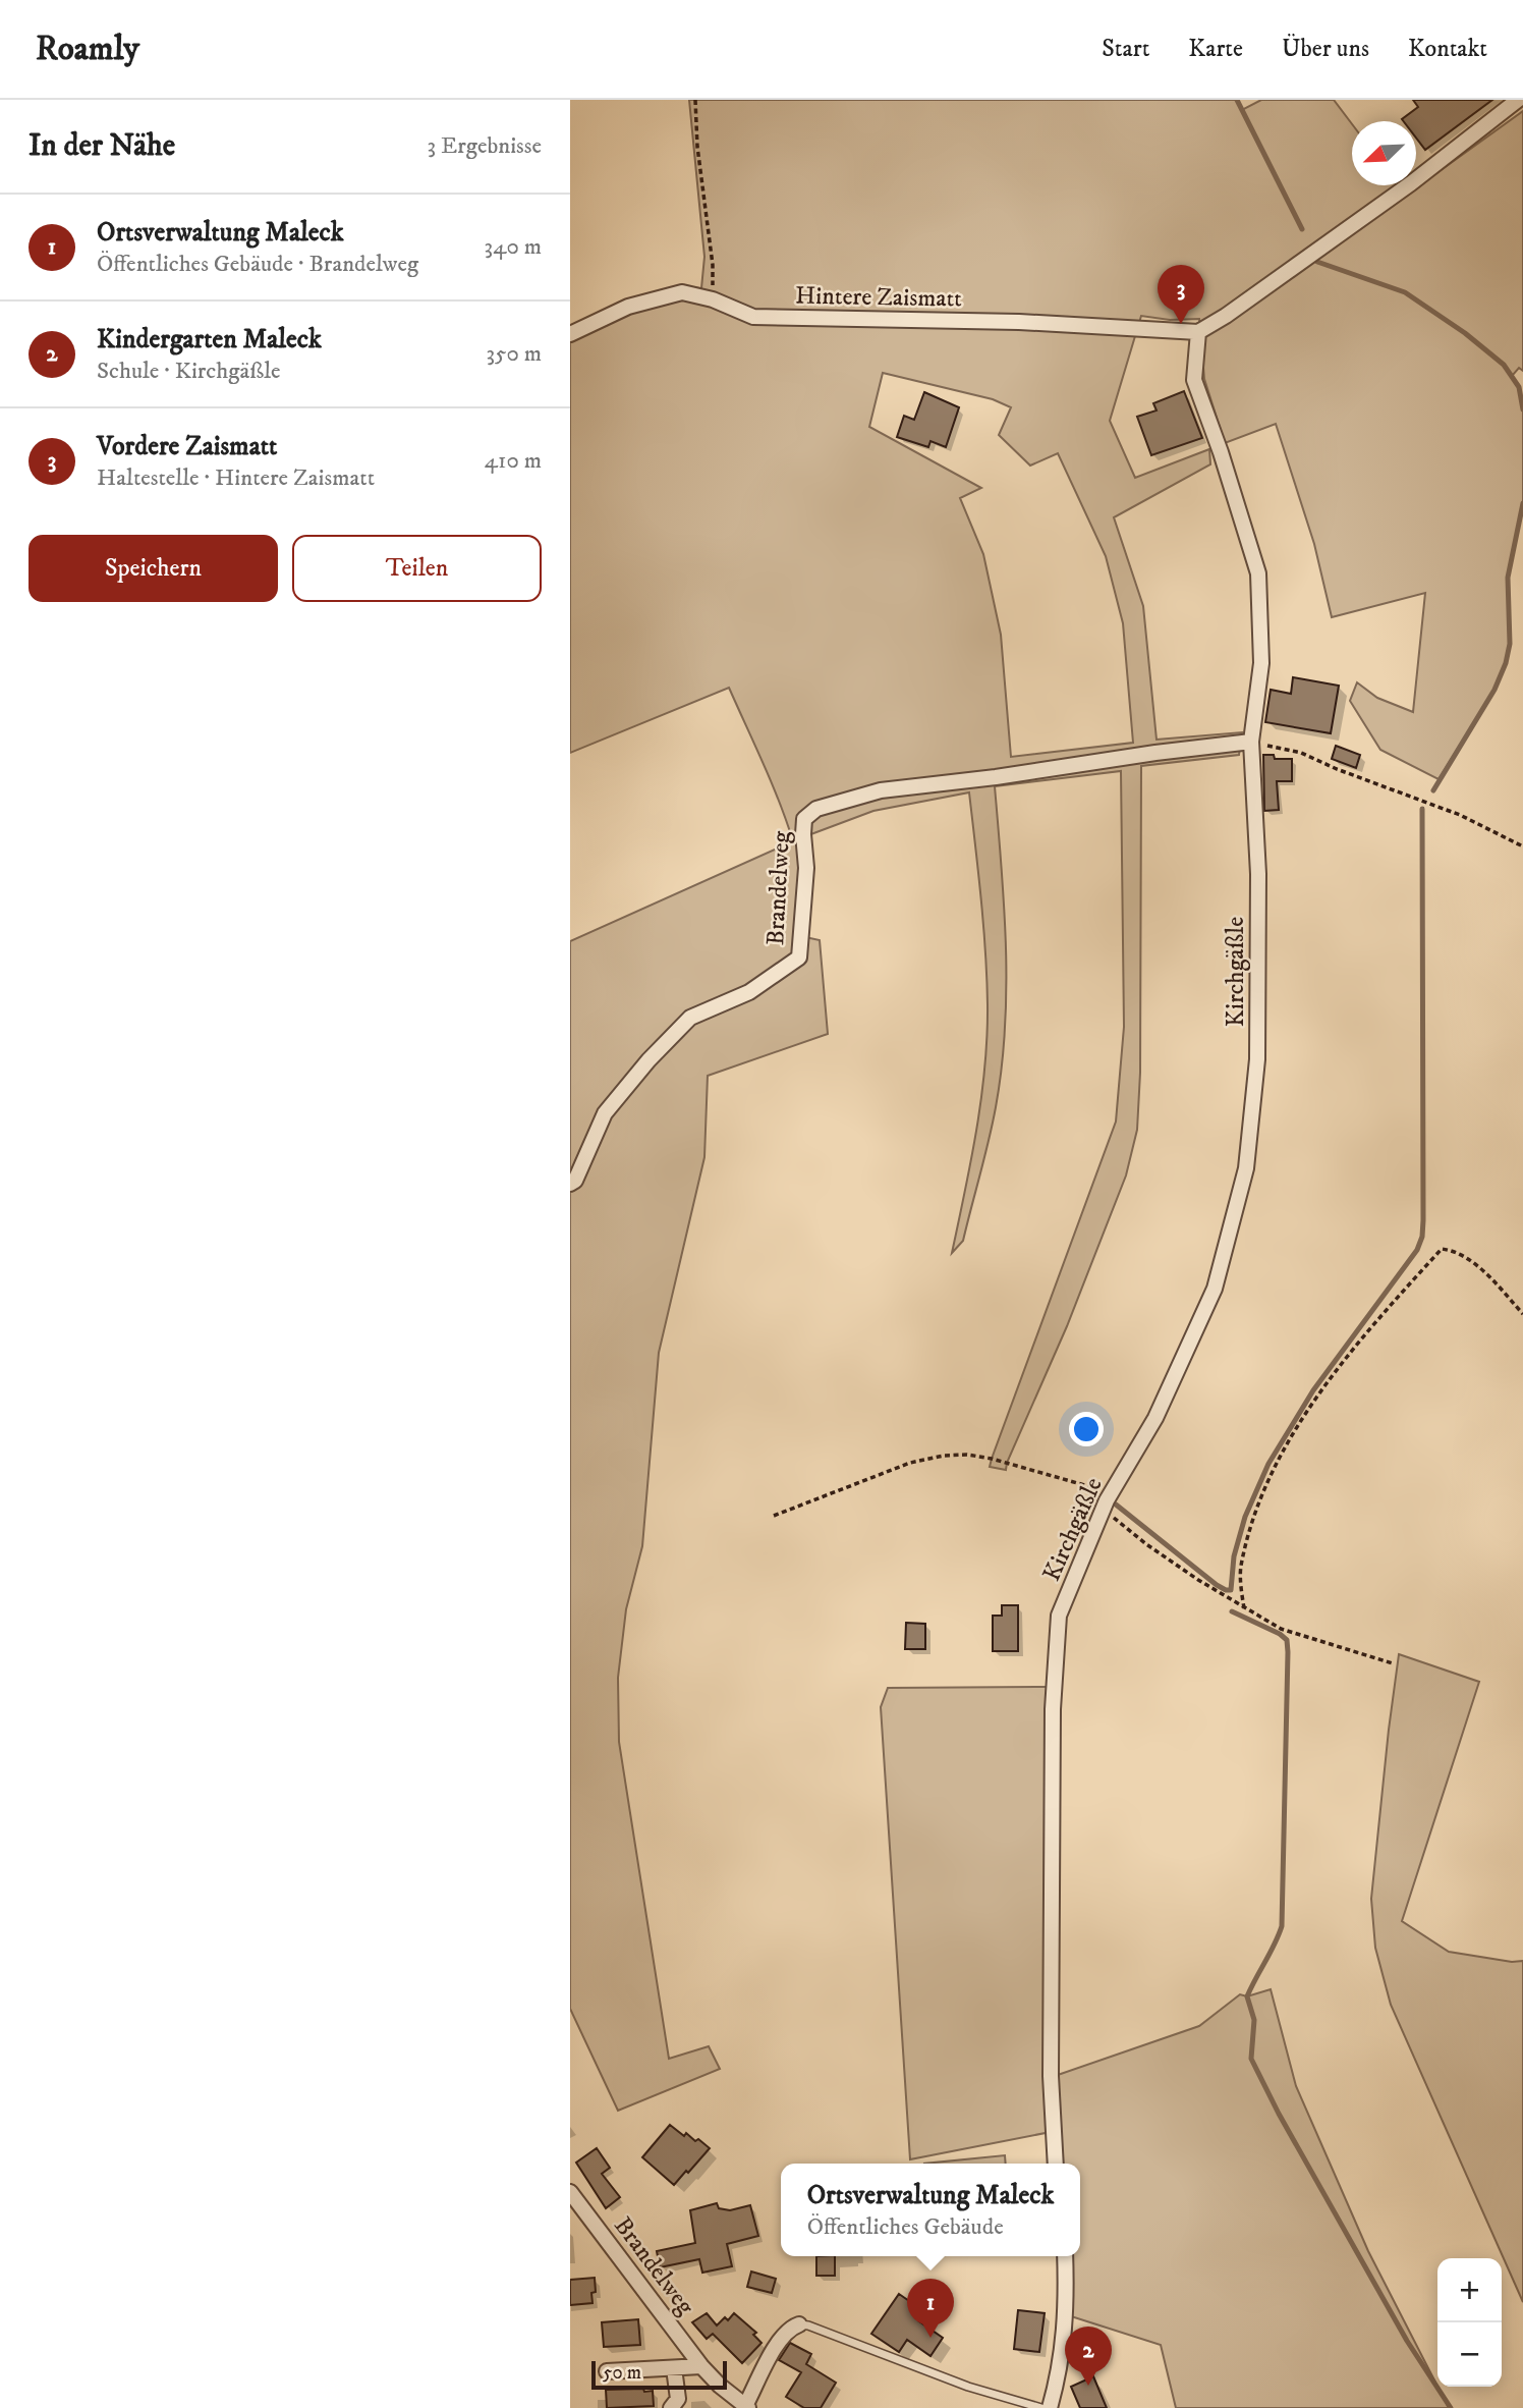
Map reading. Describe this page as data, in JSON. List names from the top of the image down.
{
  "streets": {
    "street": ["Hintere Zaismatt", "Brandelweg", "Kirchgäßle"]
  },
  "crossings": [
    ["Hintere Zaismatt", "Kirchgäßle"],
    ["Brandelweg", "Kirchgäßle"]
  ],
  "scale_bar": "50 m",
  "north": "bottom left",
  "page": {
    "header": "Roamly",
    "nav": [
      "Start",
      "Karte",
      "Über uns",
      "Kontakt"
    ],
    "heading": ["In der Nähe", "3 Ergebnisse"],
    "list": [
      {
        "mark": "1",
        "name": "Ortsverwaltung Maleck",
        "note": "Öffentliches Gebäude · Brandelweg",
        "value": "340 m"
      },
      {
        "mark": "2",
        "name": "Kindergarten Maleck",
        "note": "Schule · Kirchgäßle",
        "value": "350 m"
      },
      {
        "mark": "3",
        "name": "Vordere Zaismatt",
        "note": "Haltestelle · Hintere Zaismatt",
        "value": "410 m"
      }
    ],
    "pins": ["3", "1", "2"],
    "buttons": ["Speichern", "Teilen"],
    "popup": ["Ortsverwaltung Maleck", "Öffentliches Gebäude"],
    "map_buttons": ["+", "−"],
    "scale": "50 m"
  }
}
